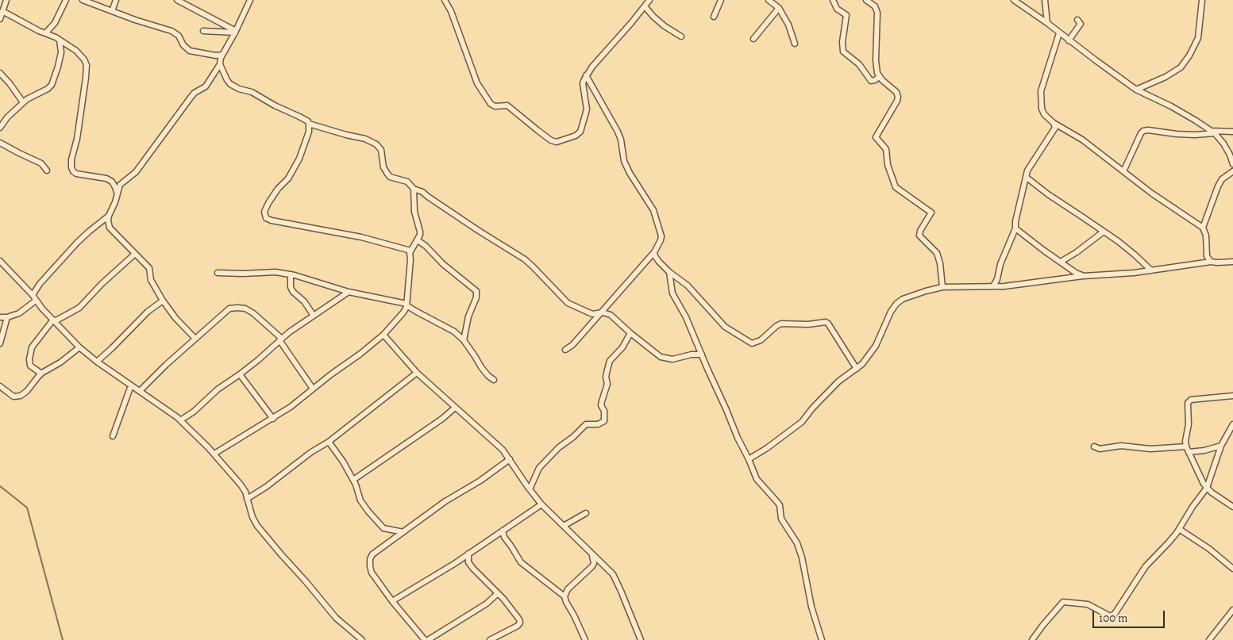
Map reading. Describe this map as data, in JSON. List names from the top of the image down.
{
  "scale_bar": "100 m"
}
